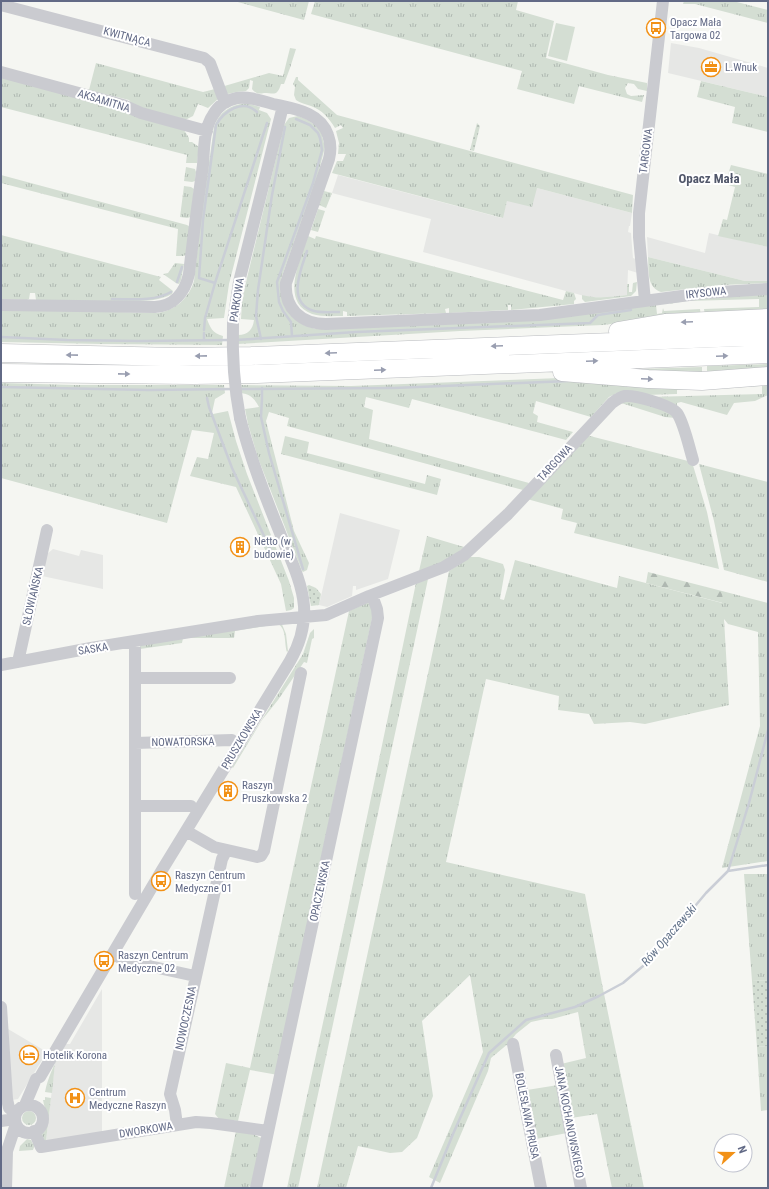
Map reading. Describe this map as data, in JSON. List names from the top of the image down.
{
  "streets": {
    "street": [
      "KWITNĄCA",
      "AKSAMITNA",
      "TARGOWA",
      "IRYSOWA",
      "PARKOWA",
      "SŁOWIAŃSKA",
      "SASKA",
      "PRUSZKOWSKA",
      "NOWATORSKA",
      "OPACZEWSKA",
      "NOWOCZESNA",
      "BOLESŁAWA PRUSA",
      "JANA KOCHANOWSKIEGO",
      "DWORKOWA"
    ]
  },
  "crossings": [
    ["KWITNĄCA", "IRYSOWA"],
    ["TARGOWA", "IRYSOWA"],
    ["TARGOWA", "OPACZEWSKA"],
    ["IRYSOWA", "PARKOWA"],
    ["PARKOWA", "PRUSZKOWSKA"],
    ["SŁOWIAŃSKA", "SASKA"],
    ["SASKA", "PRUSZKOWSKA"],
    ["SASKA", "NOWATORSKA"],
    ["PRUSZKOWSKA", "DWORKOWA"],
    ["OPACZEWSKA", "DWORKOWA"],
    ["NOWOCZESNA", "DWORKOWA"]
  ],
  "districts": ["Opacz Mała"],
  "water": ["Rów Opaczewski"],
  "places": {
    "bus stop": ["Opacz Mała Targowa 02", "Raszyn Centrum Medyczne 01", "Raszyn Centrum Medyczne 02"],
    "office": ["L.Wnuk"],
    "building": ["Netto (w budowie)", "Raszyn Pruszkowska 2"],
    "hotel": ["Hotelik Korona"],
    "hospital": ["Centrum Medyczne Raszyn"]
  },
  "north": "right"
}
